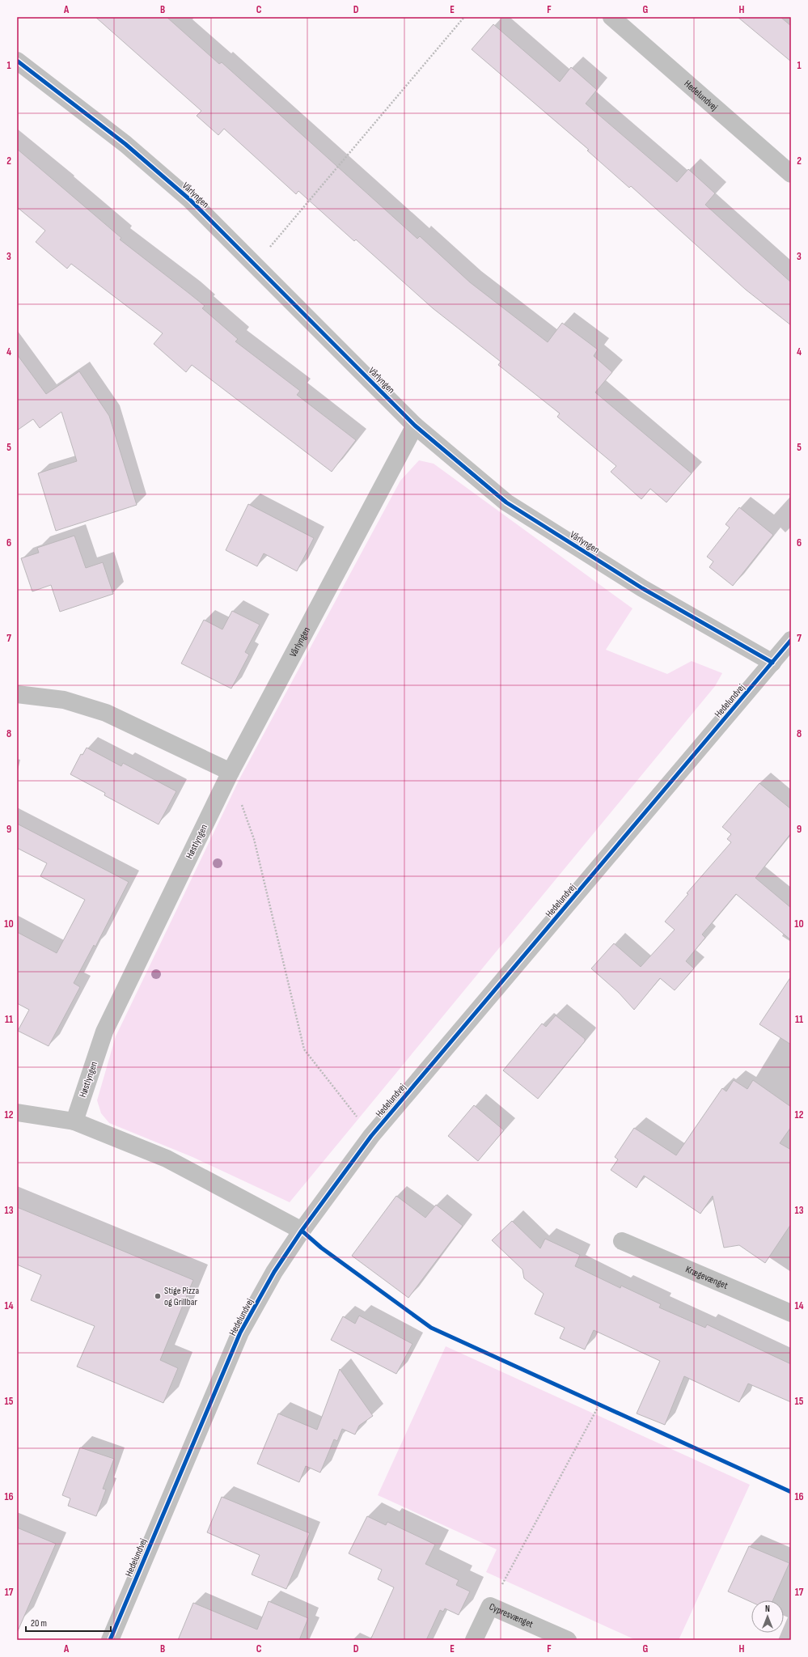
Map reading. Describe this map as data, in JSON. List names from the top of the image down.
{
  "streets": {
    "street": [
      "Hedelundvej",
      "Vårlyngen",
      "Høstlyngen",
      "Krægevænget",
      "Cypresvænget"
    ]
  },
  "crossings": [
    ["Hedelundvej", "Vårlyngen"],
    ["Vårlyngen", "Høstlyngen"]
  ],
  "places": ["Stige Pizza og Grillbar"],
  "scale_bar": "20 m",
  "north": "top",
  "grid": {
    "columns": [
      "A",
      "B",
      "C",
      "D",
      "E",
      "F",
      "G",
      "H"
    ],
    "rows": [
      "1",
      "2",
      "3",
      "4",
      "5",
      "6",
      "7",
      "8",
      "9",
      "10",
      "11",
      "12",
      "13",
      "14",
      "15",
      "16",
      "17"
    ]
  }
}
